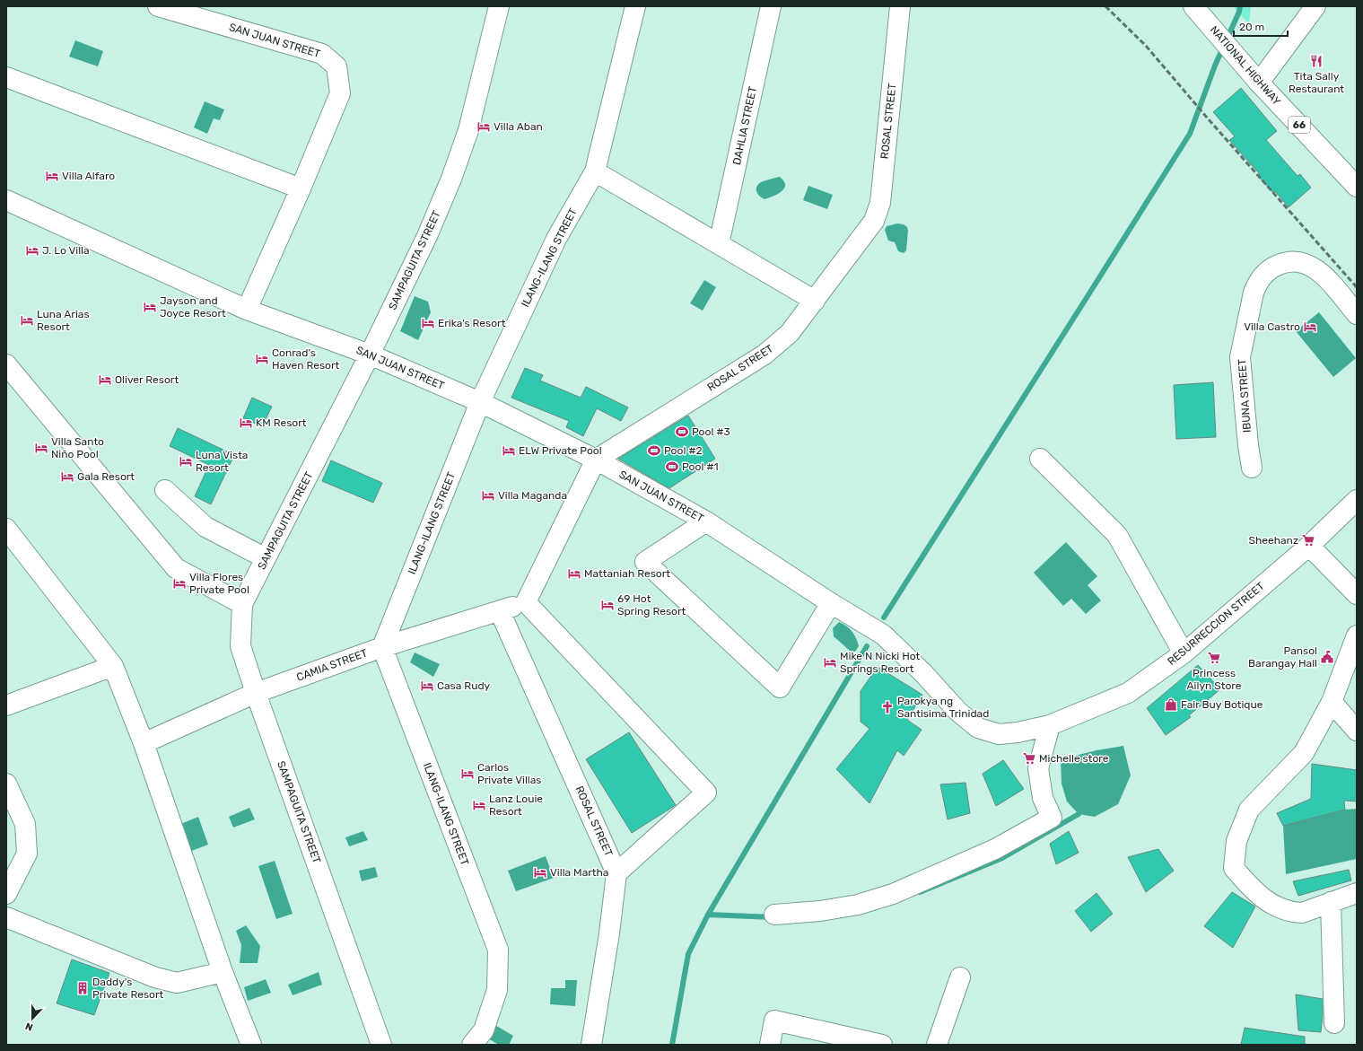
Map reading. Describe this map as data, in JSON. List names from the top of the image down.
{
  "streets": {
    "street": [
      "SAN JUAN STREET",
      "NATIONAL HIGHWAY",
      "ROSAL STREET",
      "66",
      "DAHLIA STREET",
      "ILANG-ILANG STREET",
      "SAMPAGUITA STREET",
      "IBUNA STREET",
      "RESURRECCION STREET",
      "CAMIA STREET"
    ]
  },
  "crossings": [
    ["SAN JUAN STREET", "ROSAL STREET"],
    ["SAN JUAN STREET", "ILANG-ILANG STREET"],
    ["SAN JUAN STREET", "SAMPAGUITA STREET"],
    ["SAN JUAN STREET", "RESURRECCION STREET"],
    ["ROSAL STREET", "CAMIA STREET"],
    ["ILANG-ILANG STREET", "CAMIA STREET"],
    ["SAMPAGUITA STREET", "CAMIA STREET"]
  ],
  "places": {
    "restaurant": ["Tita Sally Restaurant"],
    "hotel": [
      "Villa Aban",
      "Villa Alfaro",
      "J. Lo Villa",
      "Jayson and Joyce Resort",
      "Luna Arias Resort",
      "Erika's Resort",
      "Villa Castro",
      "Conrad's Haven Resort",
      "Oliver Resort",
      "KM Resort",
      "Villa Santo Niño Pool",
      "ELW Private Pool",
      "Luna Vista Resort",
      "Gala Resort",
      "Villa Maganda",
      "Mattaniah Resort",
      "Villa Flores Private Pool",
      "69 Hot Spring Resort",
      "Mike N Nicki Hot Springs Resort",
      "Casa Rudy",
      "Carlos Private Villas",
      "Lanz Louie Resort",
      "Villa Martha"
    ],
    "sports": ["Pool #3", "Pool #2", "Pool #1"],
    "supermarket": ["Sheehanz", "Princess Ailyn Store", "Michelle store"],
    "public building": ["Pansol Barangay Hall"],
    "shop": ["Fair Buy Botique"],
    "church": ["Parokya ng Santisima Trinidad"],
    "building": ["Daddy's Private Resort"]
  },
  "scale_bar": "20 m",
  "north": "bottom"
}
